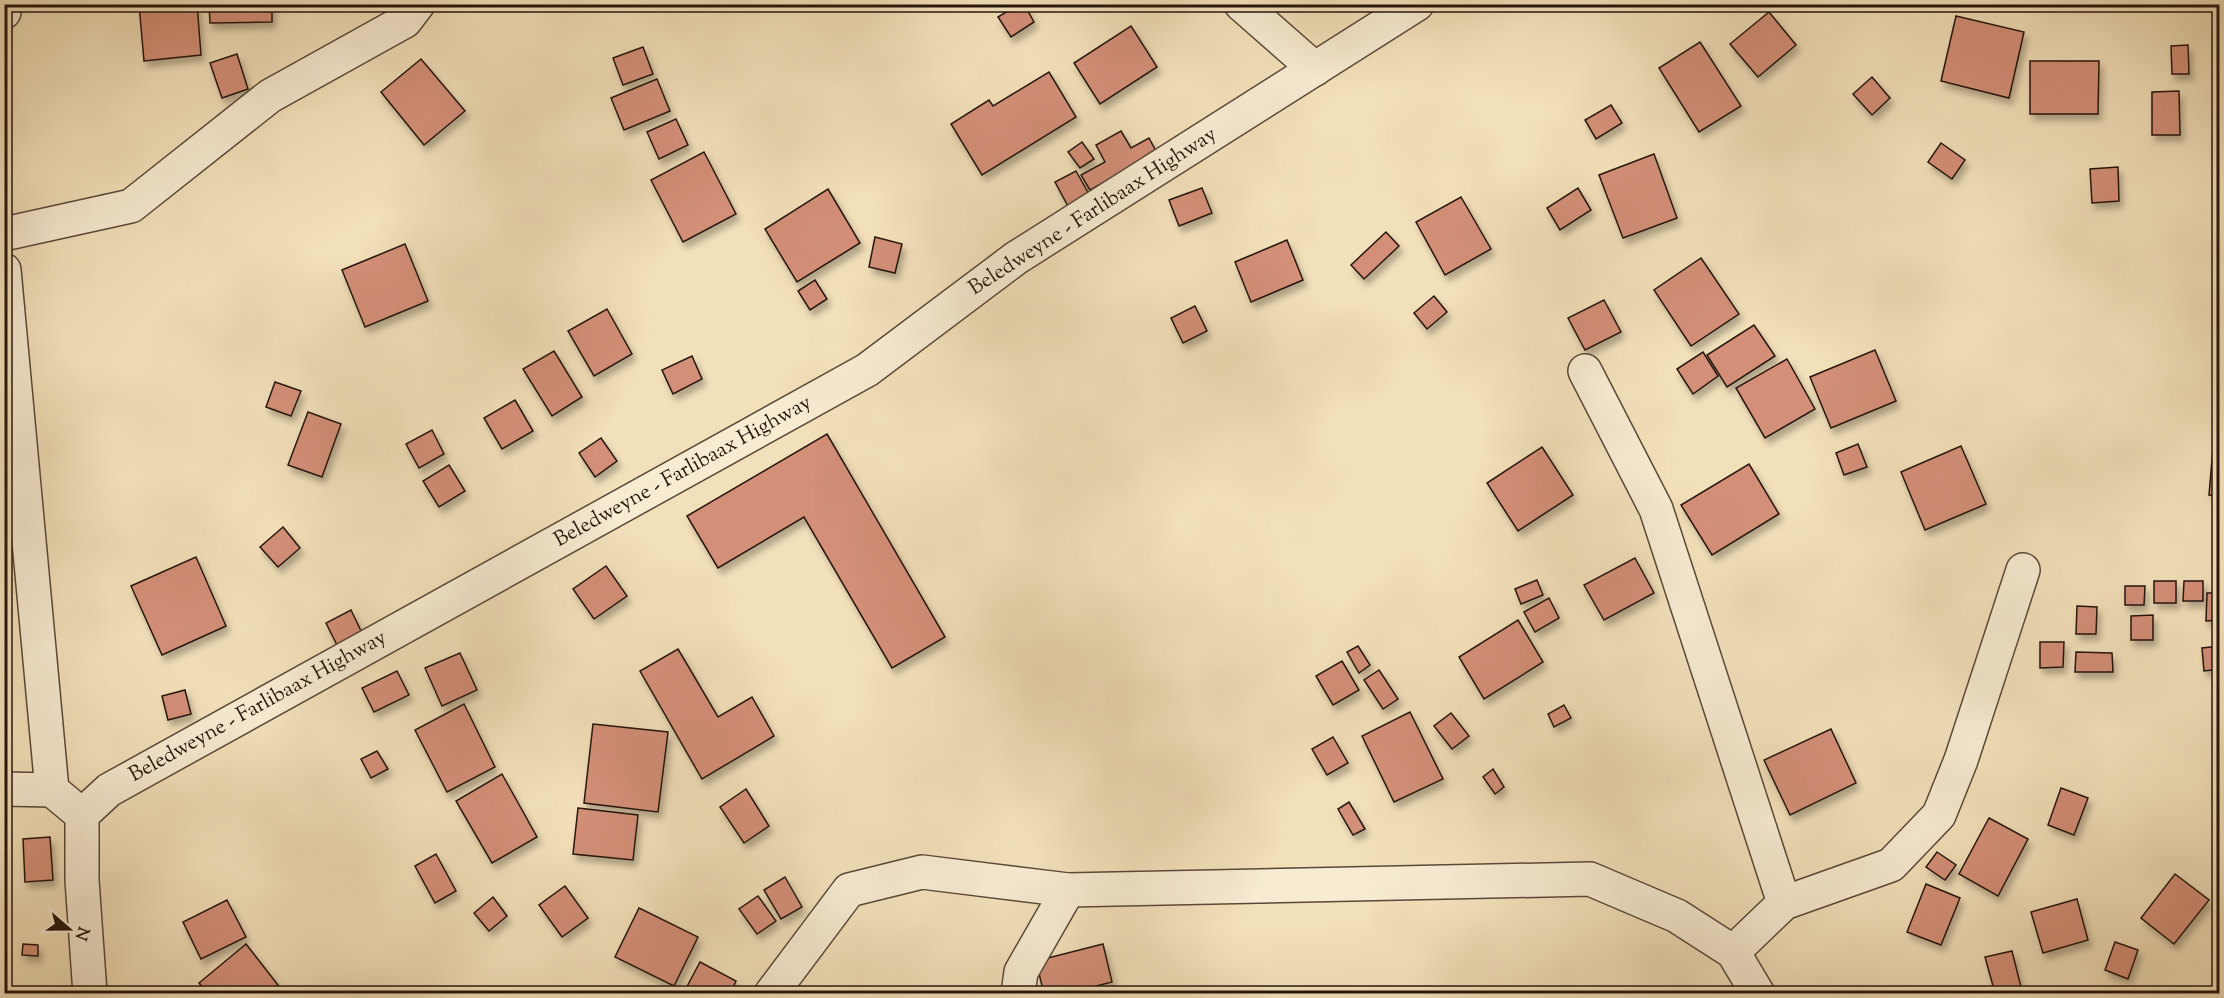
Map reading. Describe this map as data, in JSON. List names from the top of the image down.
{
  "streets": {
    "street": ["Beledweyne - Farlibaax Highway"]
  },
  "north": "right"
}
